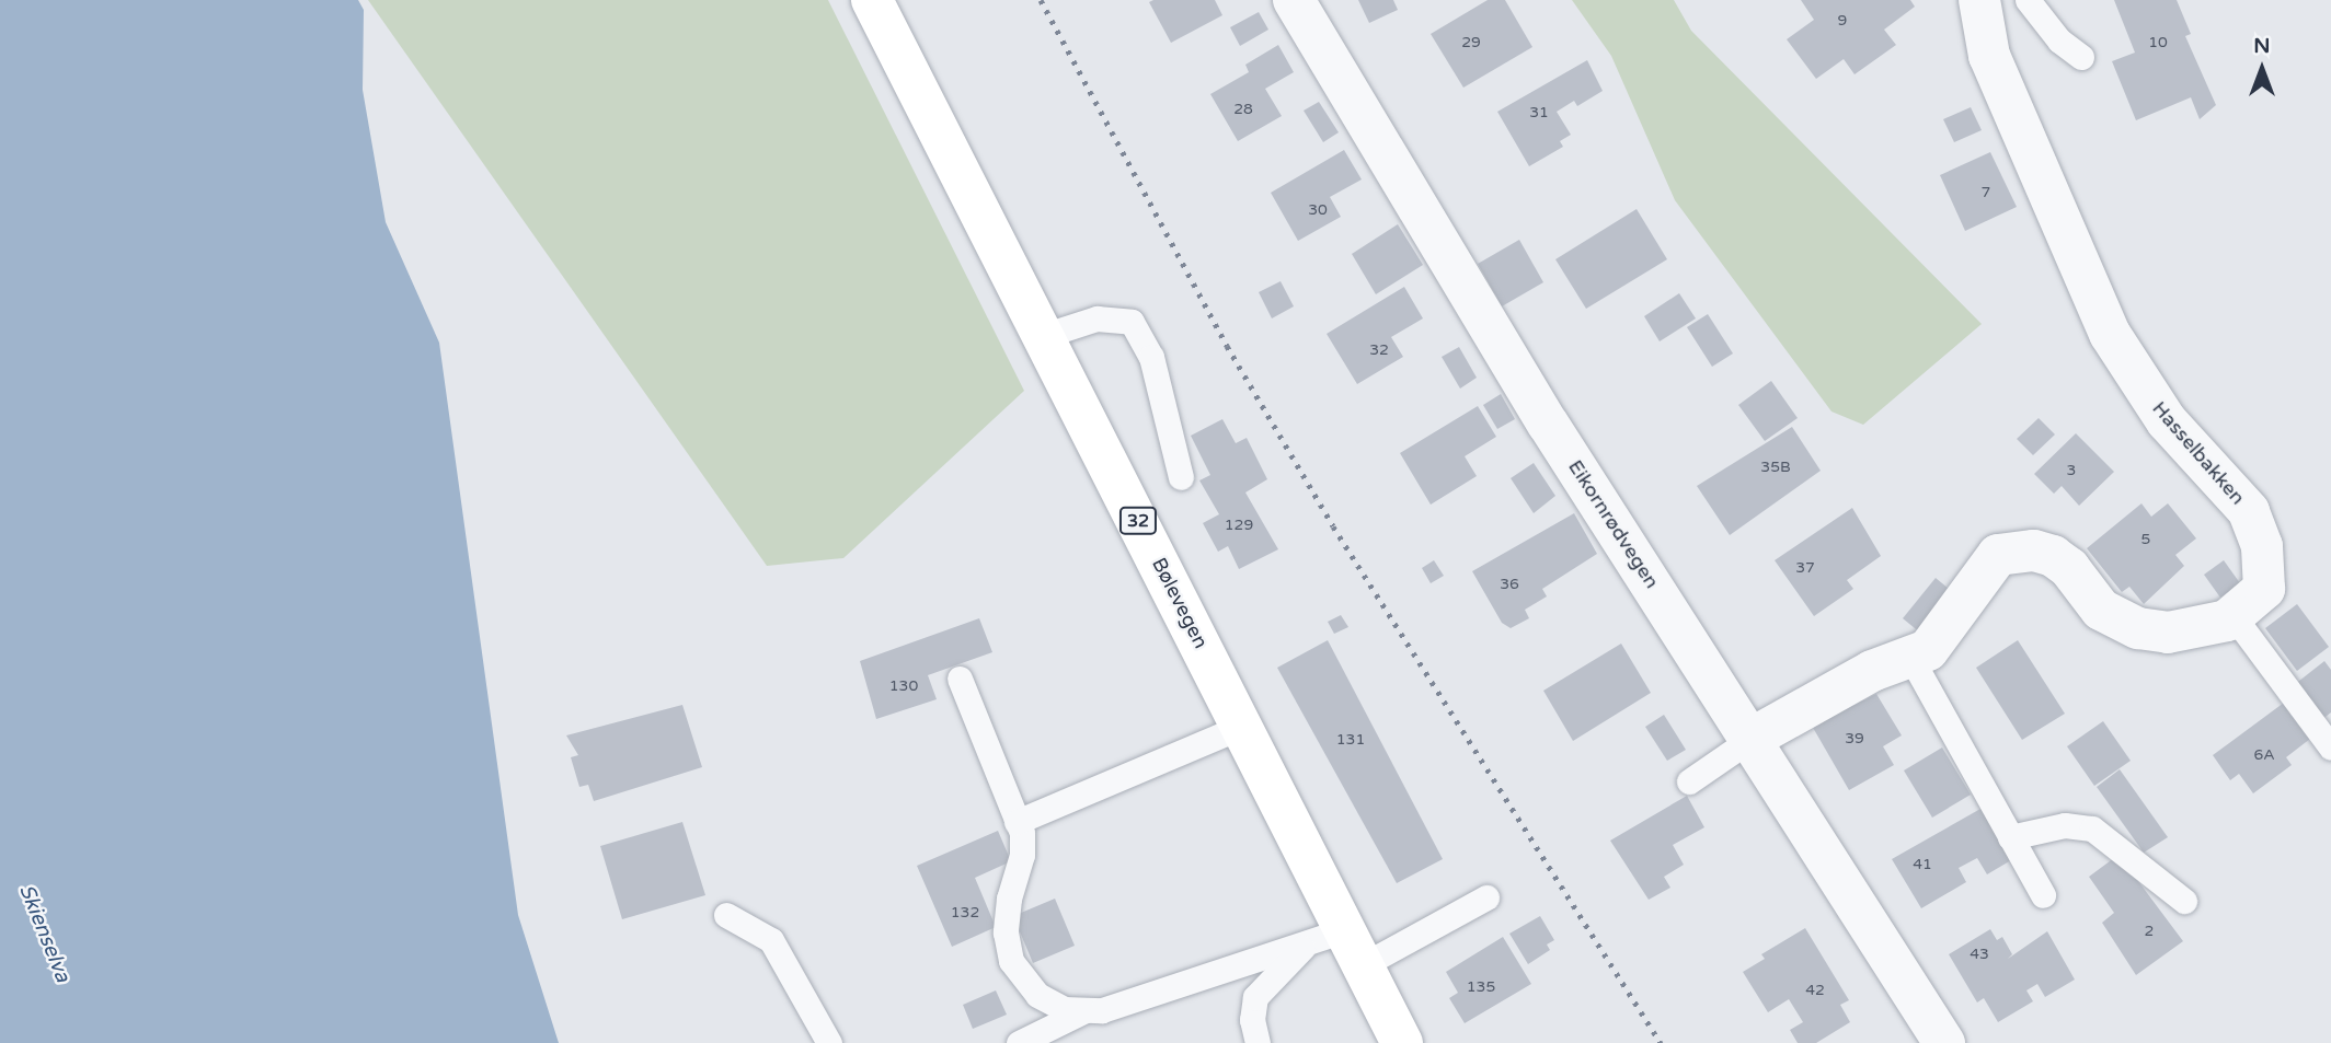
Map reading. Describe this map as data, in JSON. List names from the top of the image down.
{
  "streets": {
    "main road": ["32", "Bølevegen"],
    "street": ["Hasselbakken", "Eikornrødvegen"]
  },
  "crossings": [
    ["Hasselbakken", "Eikornrødvegen"]
  ],
  "water": ["Skienselva"],
  "house_numbers": [
    "9",
    "29",
    "10",
    "28",
    "31",
    "7",
    "30",
    "32",
    "35B",
    "3",
    "129",
    "5",
    "37",
    "36",
    "130",
    "39",
    "131",
    "6A",
    "41",
    "132",
    "2",
    "43",
    "135",
    "42"
  ],
  "north": "top"
}
